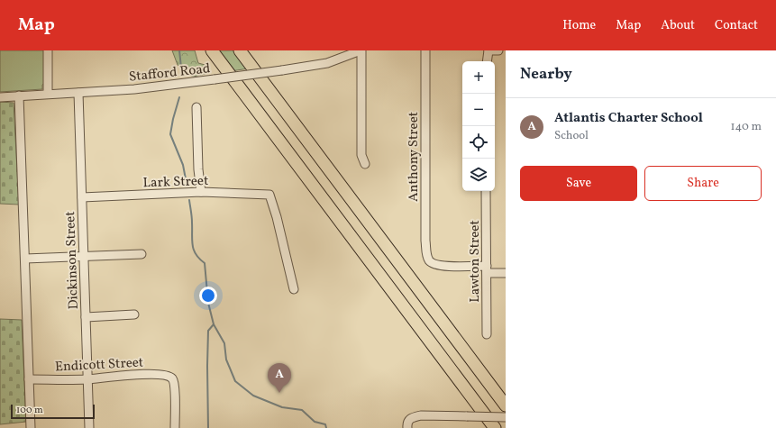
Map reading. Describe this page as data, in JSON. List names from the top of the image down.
{
  "streets": {
    "street": [
      "Stafford Road",
      "Anthony Street",
      "Lark Street",
      "Dickinson Street",
      "Lawton Street",
      "Endicott Street"
    ]
  },
  "crossings": [
    ["Stafford Road", "Dickinson Street"],
    ["Anthony Street", "Lawton Street"],
    ["Lark Street", "Dickinson Street"],
    ["Dickinson Street", "Endicott Street"]
  ],
  "scale_bar": "100 m",
  "page": {
    "header": "Map",
    "nav": [
      "Home",
      "Map",
      "About",
      "Contact"
    ],
    "heading": "Nearby",
    "map_buttons": ["+", "−"],
    "list": [
      {
        "mark": "A",
        "name": "Atlantis Charter School",
        "note": "School",
        "value": "140 m"
      }
    ],
    "buttons": ["Save", "Share"],
    "pins": "A",
    "scale": "100 m"
  }
}
